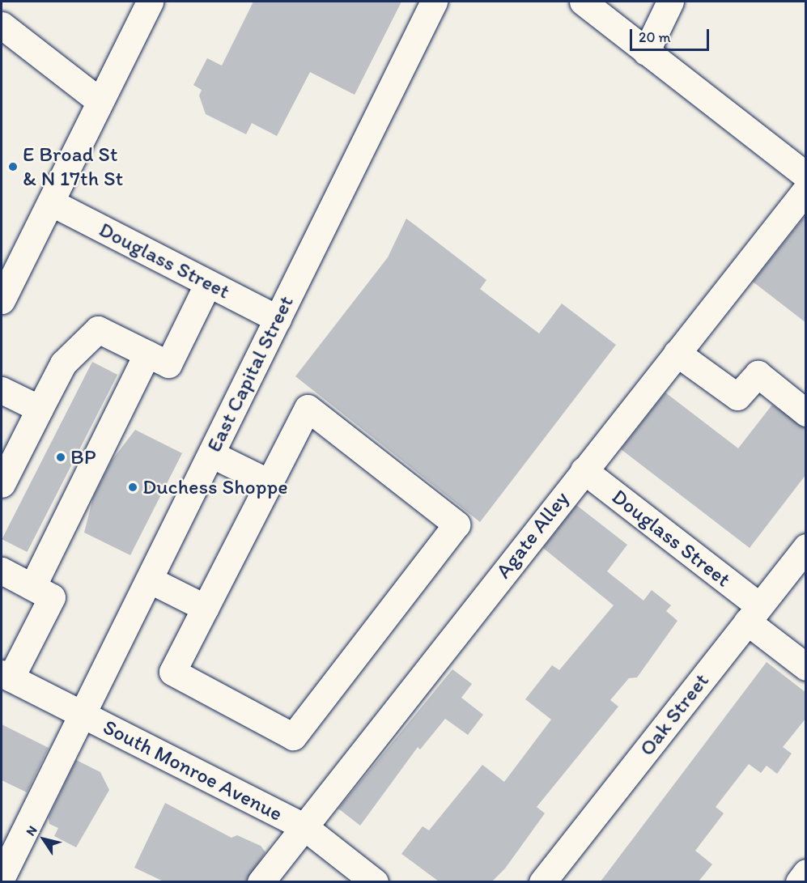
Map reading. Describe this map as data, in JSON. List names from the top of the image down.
{
  "streets": {
    "street": [
      "Douglass Street",
      "East Capital Street",
      "Agate Alley",
      "Oak Street",
      "South Monroe Avenue"
    ]
  },
  "crossings": [
    ["Douglass Street", "East Capital Street"],
    ["Douglass Street", "Agate Alley"],
    ["Douglass Street", "Oak Street"],
    ["East Capital Street", "South Monroe Avenue"],
    ["Agate Alley", "South Monroe Avenue"]
  ],
  "places": ["E Broad St & N 17th St", "BP", "Duchess Shoppe"],
  "scale_bar": "20 m",
  "north": "top left"
}
